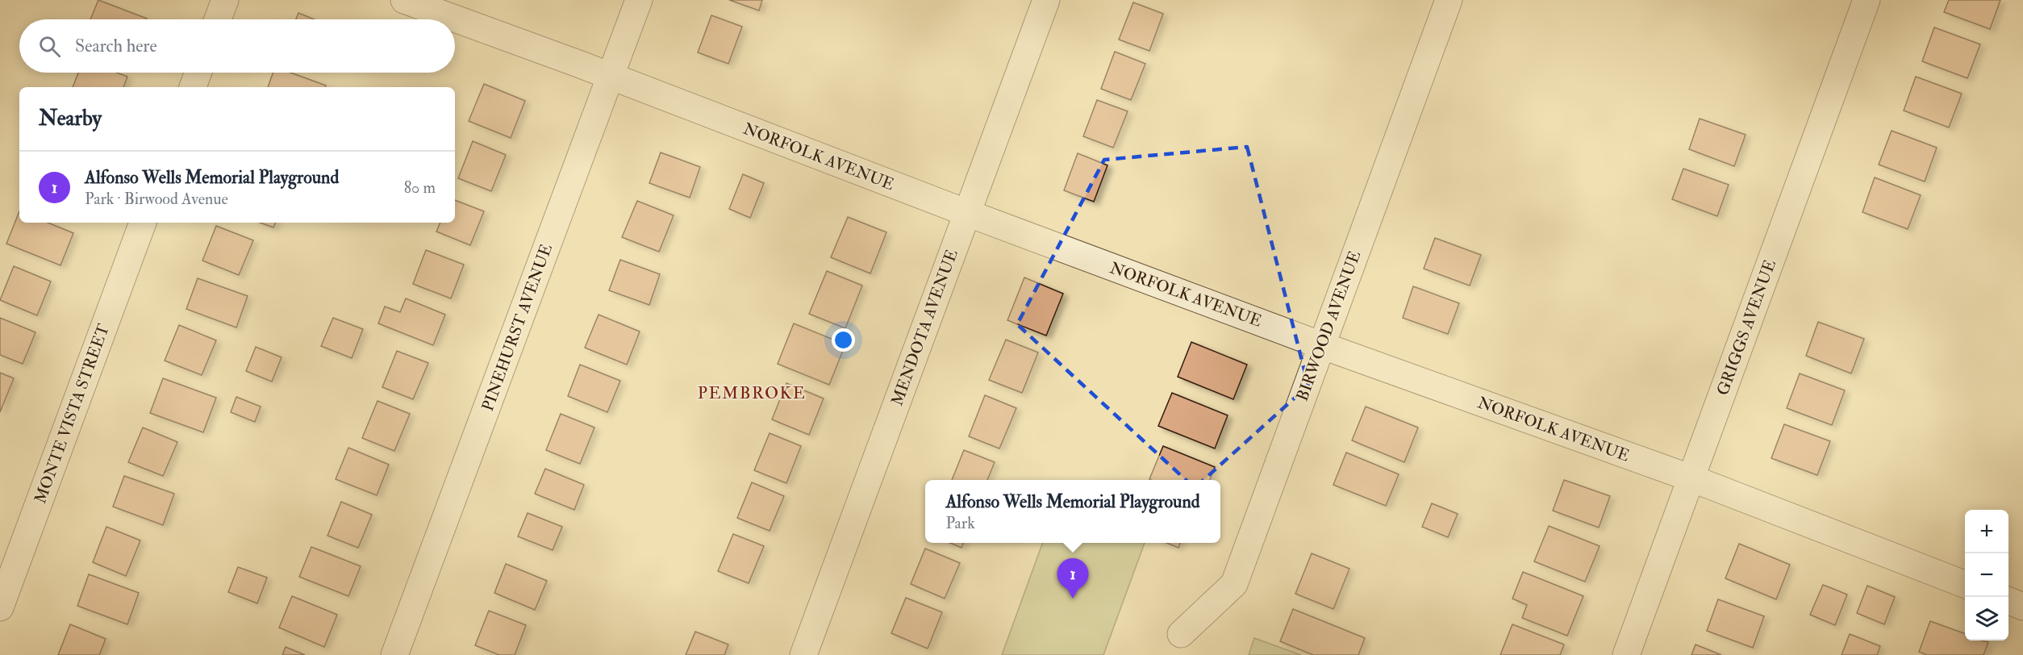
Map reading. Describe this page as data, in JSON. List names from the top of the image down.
{
  "streets": {
    "street": [
      "NORFOLK AVENUE",
      "BIRWOOD AVENUE",
      "PINEHURST AVENUE",
      "MENDOTA AVENUE",
      "GRIGGS AVENUE",
      "MONTE VISTA STREET"
    ]
  },
  "crossings": [
    ["NORFOLK AVENUE", "BIRWOOD AVENUE"],
    ["NORFOLK AVENUE", "PINEHURST AVENUE"],
    ["NORFOLK AVENUE", "MENDOTA AVENUE"],
    ["NORFOLK AVENUE", "GRIGGS AVENUE"]
  ],
  "districts": ["PEMBROKE"],
  "page": {
    "search": "Search here",
    "heading": "Nearby",
    "list": [
      {
        "mark": "1",
        "name": "Alfonso Wells Memorial Playground",
        "note": "Park · Birwood Avenue",
        "value": "80 m"
      }
    ],
    "popup": ["Alfonso Wells Memorial Playground", "Park"],
    "map_buttons": ["+", "−"],
    "pins": "1"
  }
}
